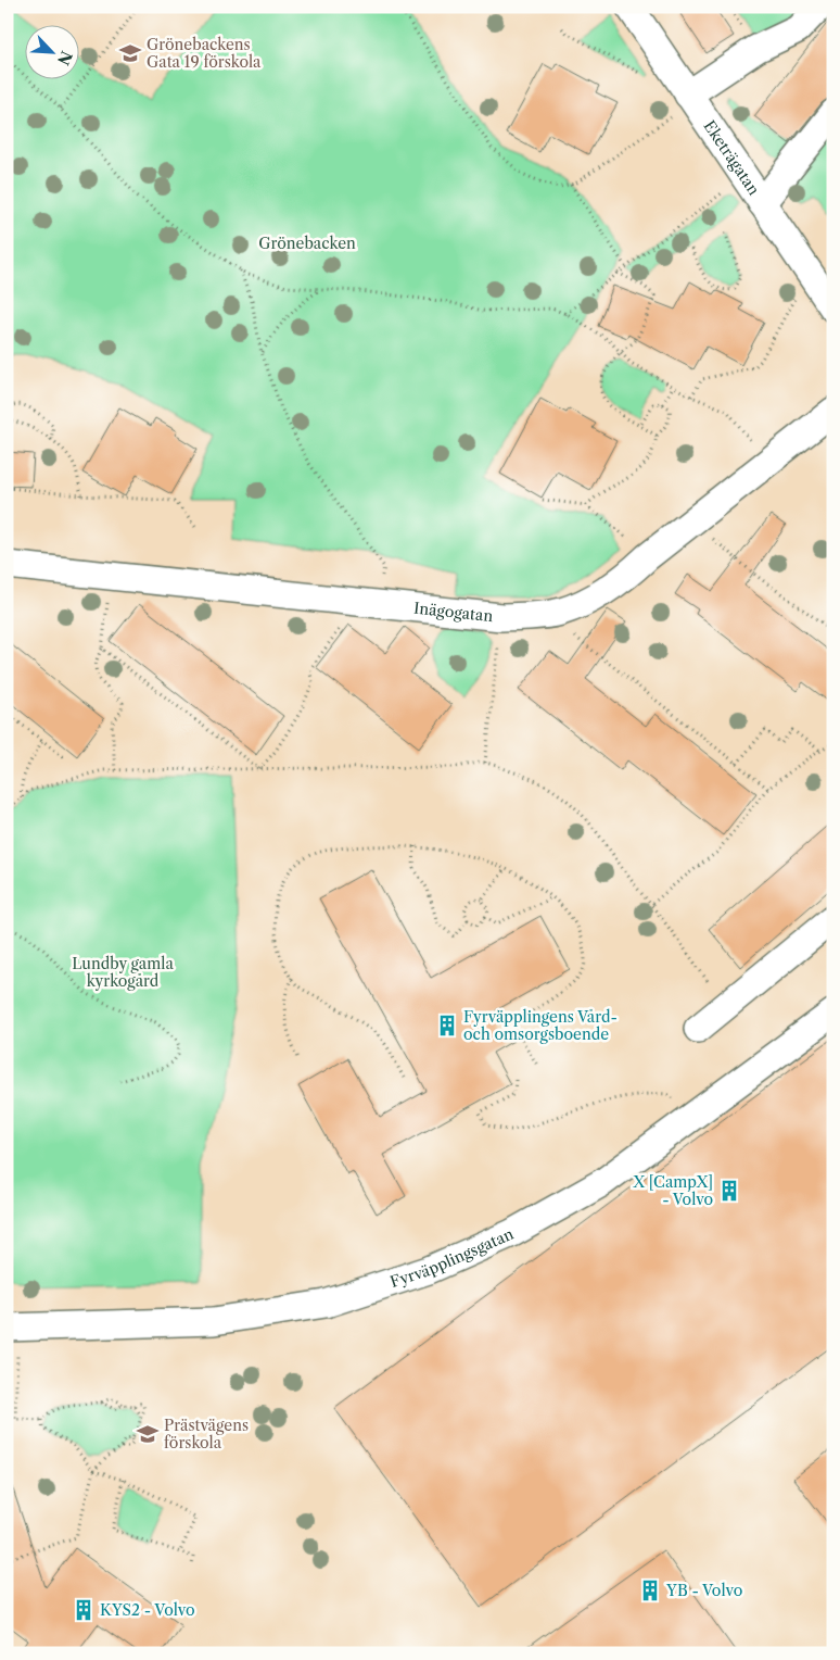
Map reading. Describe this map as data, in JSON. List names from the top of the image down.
{
  "streets": {
    "street": ["Eketrägatan", "Inägogatan", "Fyrväpplingsgatan"]
  },
  "parks": ["Grönebacken", "Lundby gamla kyrkogård"],
  "places": {
    "school or university": ["Grönebackens Gata 19 förskola", "Prästvägens förskola"],
    "building": [
      "Fyrväpplingens Vård- och omsorgsboende",
      "X [CampX] - Volvo",
      "YB - Volvo",
      "KYS2 - Volvo"
    ]
  },
  "north": "bottom right"
}
